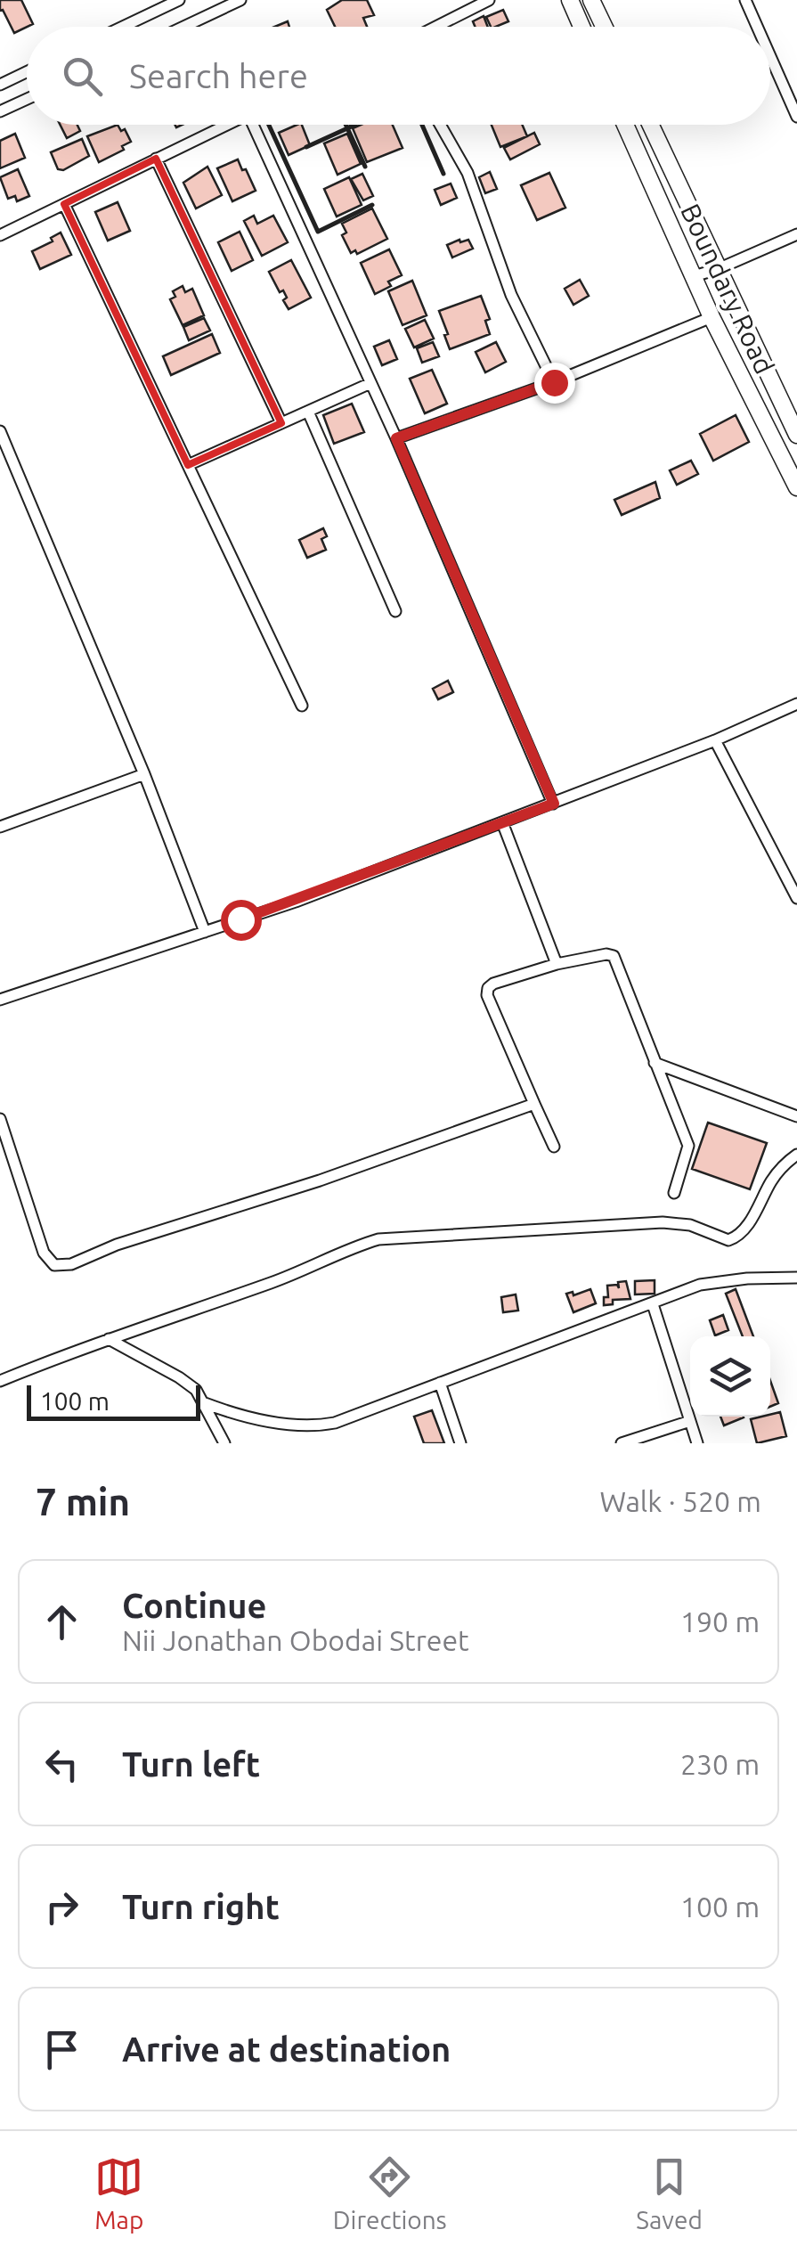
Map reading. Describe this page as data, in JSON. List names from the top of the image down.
{
  "streets": {
    "main road": ["Boundary Road"]
  },
  "scale_bar": "100 m",
  "page": {
    "search": "Search here",
    "scale": "100 m",
    "heading": ["7 min", "Walk · 520 m"],
    "list": [
      ["Continue", "Nii Jonathan Obodai Street", "190 m"],
      ["Turn left", "230 m"],
      ["Turn right", "100 m"],
      "Arrive at destination"
    ],
    "nav": ["Map", "Directions", "Saved"]
  }
}
